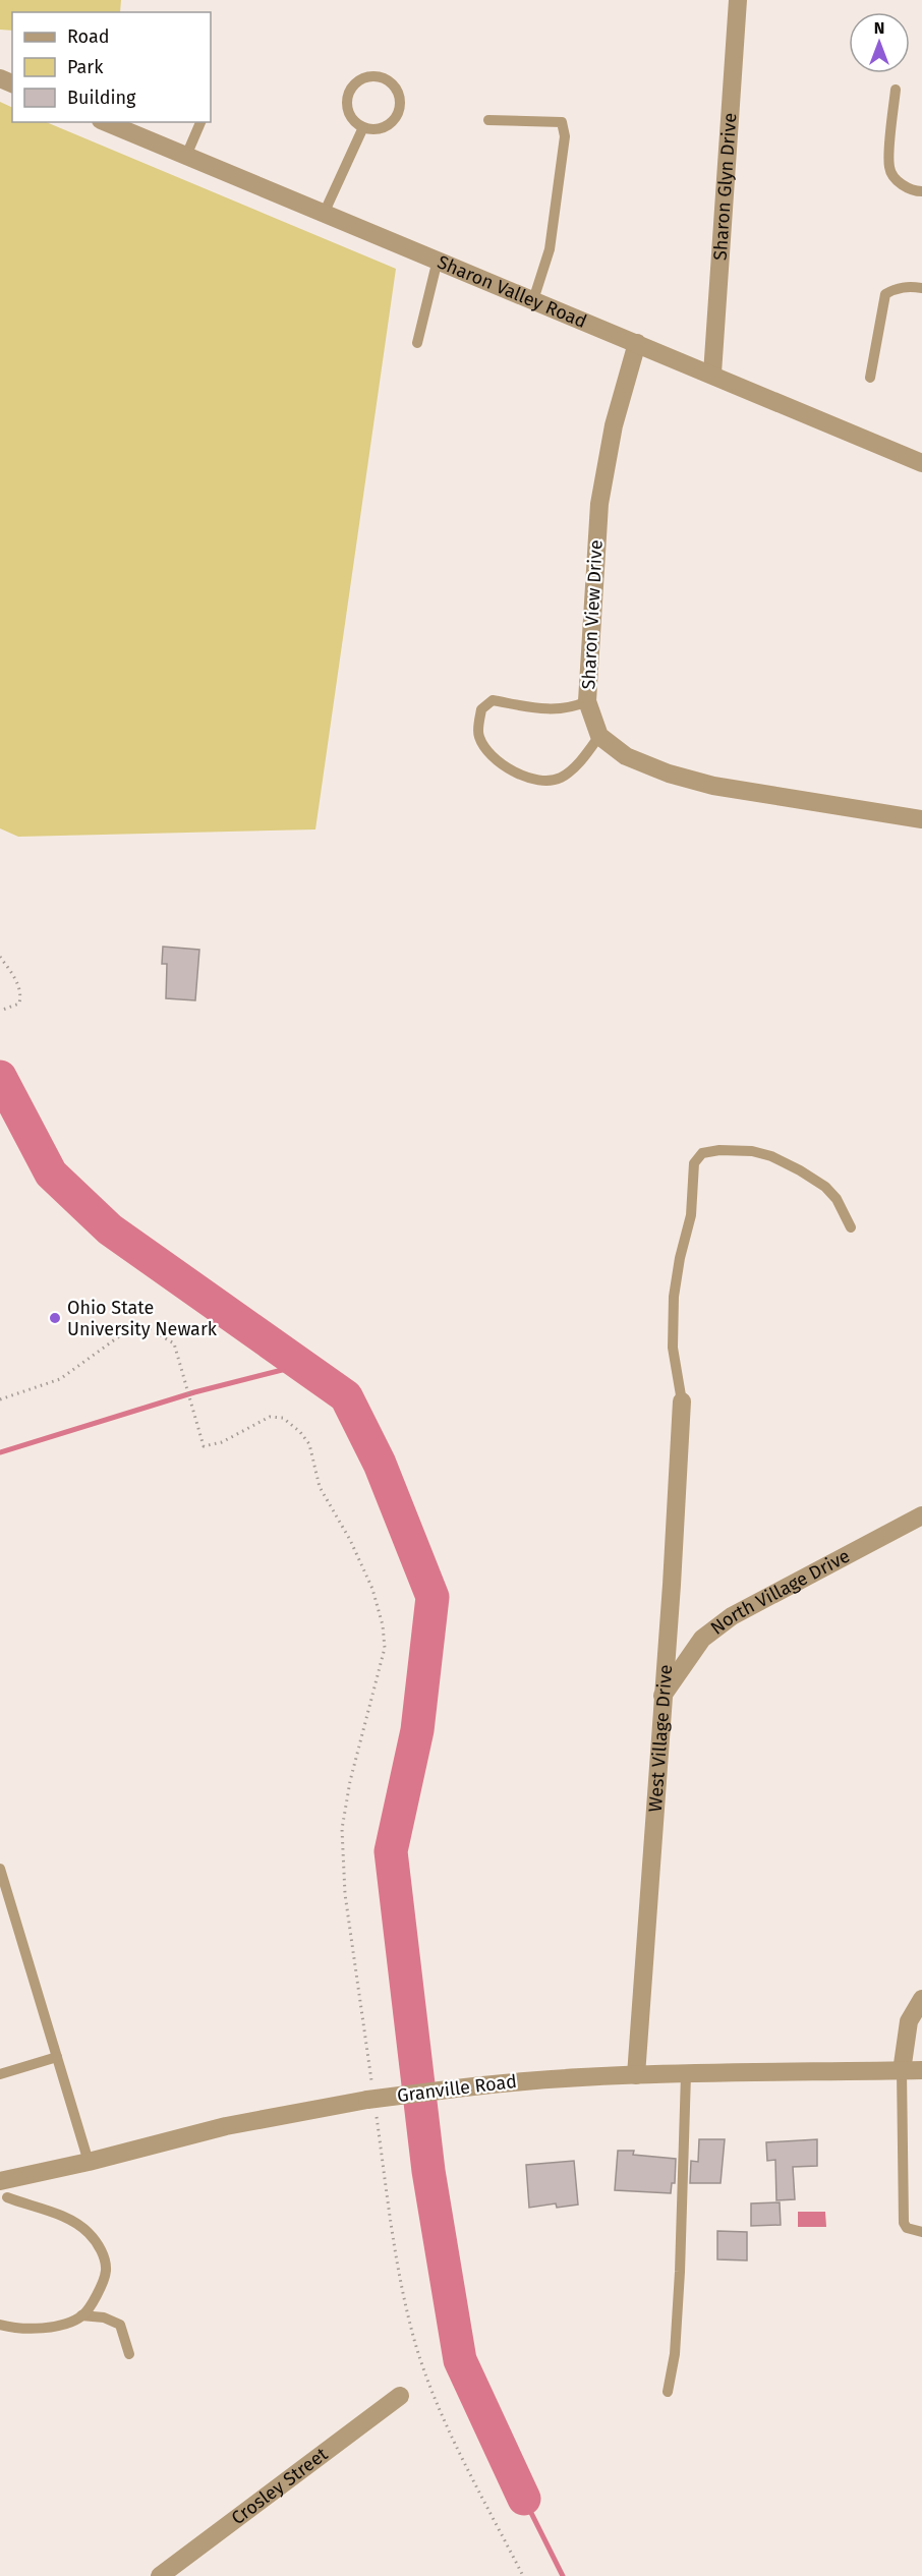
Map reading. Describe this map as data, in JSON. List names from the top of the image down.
{
  "streets": {
    "street": [
      "Sharon Glyn Drive",
      "Sharon Valley Road",
      "Sharon View Drive",
      "North Village Drive",
      "West Village Drive",
      "Granville Road",
      "Crosley Street"
    ]
  },
  "crossings": [
    ["Sharon Glyn Drive", "Sharon Valley Road"],
    ["Sharon Valley Road", "Sharon View Drive"],
    ["North Village Drive", "West Village Drive"],
    ["West Village Drive", "Granville Road"]
  ],
  "places": ["Ohio State University Newark"],
  "legend": ["Road", "Park", "Building"],
  "north": "top"
}
